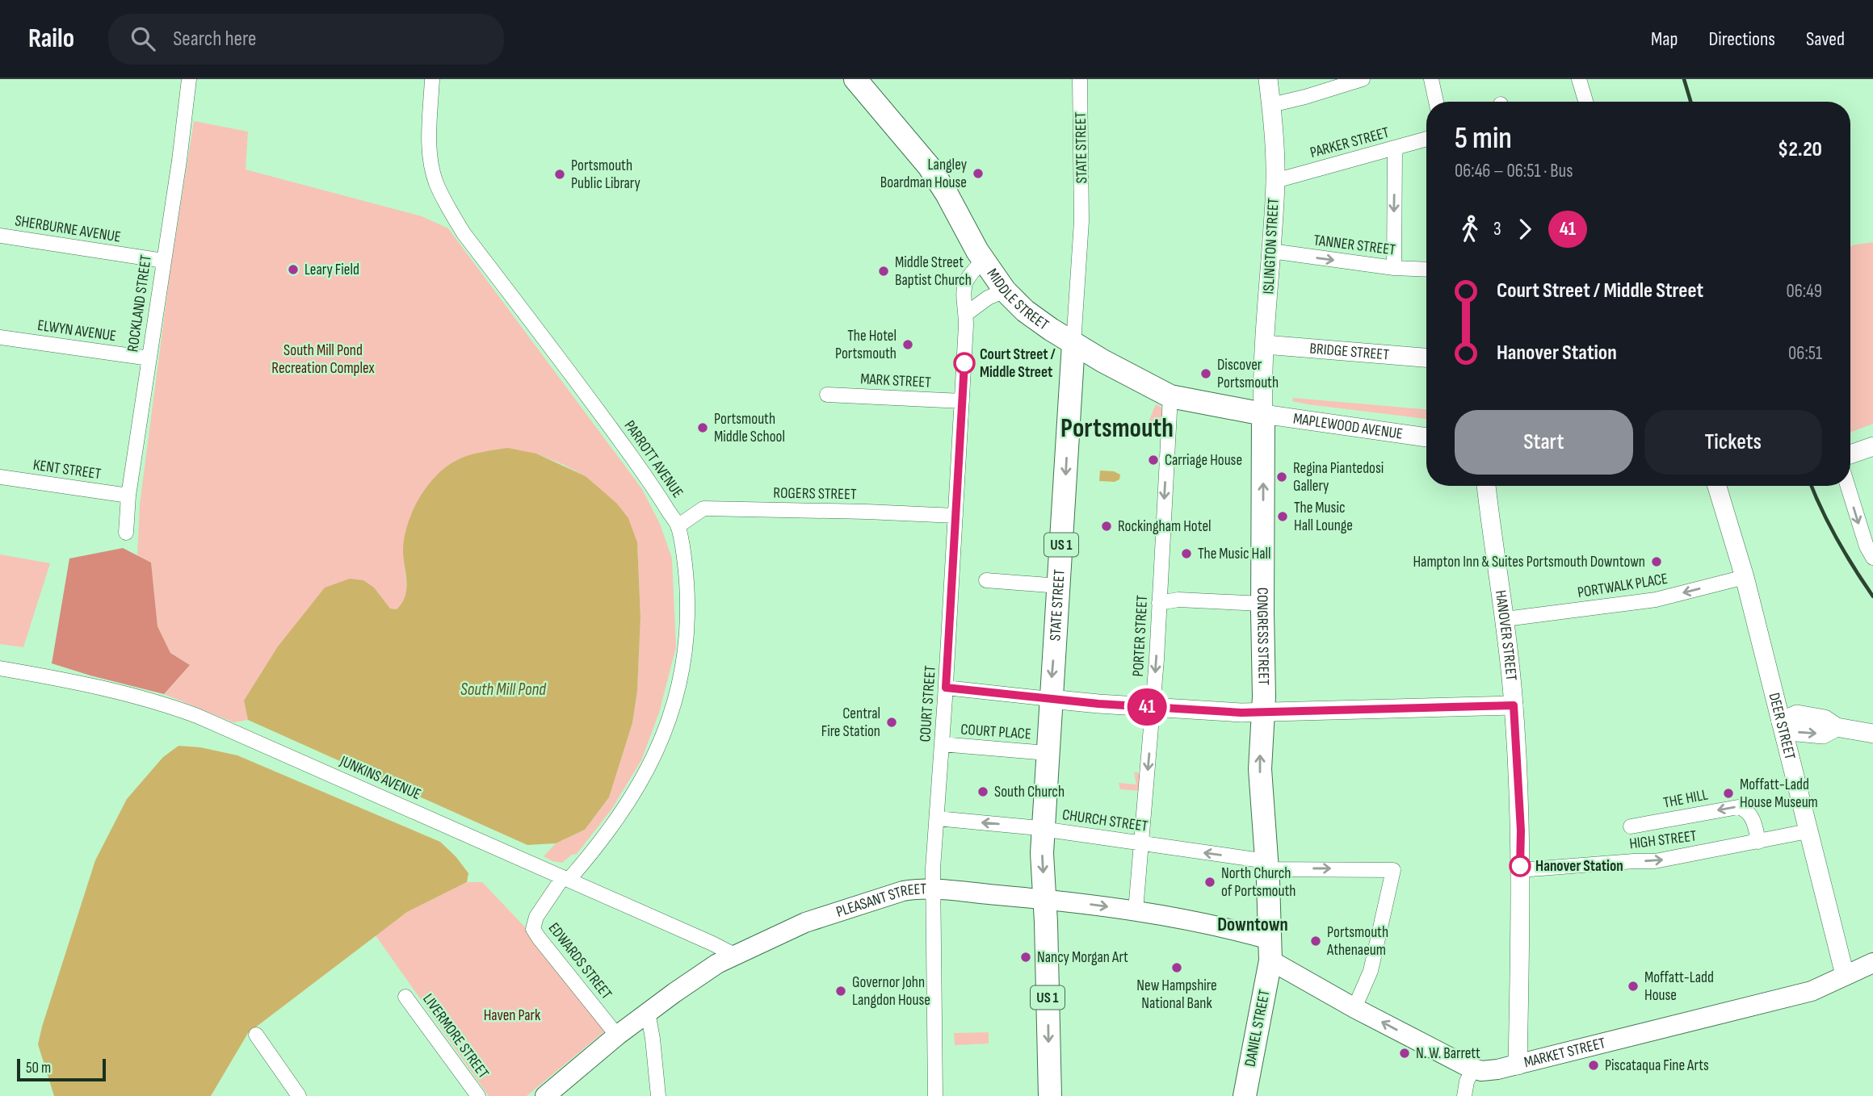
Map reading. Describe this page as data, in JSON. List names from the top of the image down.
{
  "streets": {
    "main road": [
      "STATE STREET",
      "MIDDLE STREET",
      "US 1",
      "CONGRESS STREET",
      "PLEASANT STREET",
      "DANIEL STREET",
      "MARKET STREET"
    ],
    "street": [
      "PARKER STREET",
      "SHERBURNE AVENUE",
      "TANNER STREET",
      "ISLINGTON STREET",
      "ROCKLAND STREET",
      "ELWYN AVENUE",
      "BRIDGE STREET",
      "MARK STREET",
      "MAPLEWOOD AVENUE",
      "PARROTT AVENUE",
      "KENT STREET",
      "ROGERS STREET",
      "PORTWALK PLACE",
      "PORTER STREET",
      "HANOVER STREET",
      "COURT STREET",
      "DEER STREET",
      "COURT PLACE",
      "JUNKINS AVENUE",
      "THE HILL",
      "CHURCH STREET",
      "HIGH STREET",
      "EDWARDS STREET",
      "LIVERMORE STREET"
    ]
  },
  "crossings": [
    ["PARKER STREET", "ISLINGTON STREET"],
    ["STATE STREET", "MIDDLE STREET"],
    ["STATE STREET", "COURT PLACE"],
    ["STATE STREET", "CHURCH STREET"],
    ["STATE STREET", "PLEASANT STREET"],
    ["SHERBURNE AVENUE", "ROCKLAND STREET"],
    ["TANNER STREET", "ISLINGTON STREET"],
    ["ISLINGTON STREET", "MIDDLE STREET"],
    ["ISLINGTON STREET", "BRIDGE STREET"],
    ["ISLINGTON STREET", "MAPLEWOOD AVENUE"],
    ["ISLINGTON STREET", "CONGRESS STREET"],
    ["MIDDLE STREET", "MAPLEWOOD AVENUE"],
    ["MIDDLE STREET", "PORTER STREET"],
    ["MIDDLE STREET", "CONGRESS STREET"],
    ["MIDDLE STREET", "COURT STREET"],
    ["ROCKLAND STREET", "ELWYN AVENUE"],
    ["ROCKLAND STREET", "KENT STREET"],
    ["MARK STREET", "COURT STREET"],
    ["MAPLEWOOD AVENUE", "CONGRESS STREET"],
    ["PARROTT AVENUE", "ROGERS STREET"],
    ["PARROTT AVENUE", "JUNKINS AVENUE"],
    ["PARROTT AVENUE", "EDWARDS STREET"],
    ["ROGERS STREET", "COURT STREET"],
    ["PORTWALK PLACE", "HANOVER STREET"],
    ["PORTWALK PLACE", "DEER STREET"],
    ["PORTER STREET", "CHURCH STREET"],
    ["PORTER STREET", "PLEASANT STREET"],
    ["HANOVER STREET", "HIGH STREET"],
    ["HANOVER STREET", "MARKET STREET"],
    ["CONGRESS STREET", "CHURCH STREET"],
    ["CONGRESS STREET", "PLEASANT STREET"],
    ["CONGRESS STREET", "DANIEL STREET"],
    ["CONGRESS STREET", "MARKET STREET"],
    ["COURT STREET", "COURT PLACE"],
    ["COURT STREET", "CHURCH STREET"],
    ["COURT STREET", "PLEASANT STREET"],
    ["DEER STREET", "HIGH STREET"],
    ["DEER STREET", "MARKET STREET"],
    ["JUNKINS AVENUE", "PLEASANT STREET"],
    ["JUNKINS AVENUE", "EDWARDS STREET"],
    ["THE HILL", "HIGH STREET"],
    ["PLEASANT STREET", "EDWARDS STREET"],
    ["PLEASANT STREET", "DANIEL STREET"],
    ["PLEASANT STREET", "MARKET STREET"],
    ["DANIEL STREET", "MARKET STREET"]
  ],
  "one_way": [
    "STATE STREET",
    "TANNER STREET",
    "PORTWALK PLACE",
    "PORTER STREET",
    "CONGRESS STREET",
    "CHURCH STREET",
    "HIGH STREET"
  ],
  "districts": ["Portsmouth", "Downtown"],
  "water": ["South Mill Pond"],
  "parks": ["South Mill Pond Recreation Complex", "Haven Park"],
  "places": [
    "Langley Boardman House",
    "Portsmouth Public Library",
    "Leary Field",
    "Middle Street Baptist Church",
    "The Hotel Portsmouth",
    "Court Street / Middle Street",
    "Discover Portsmouth",
    "Portsmouth Middle School",
    "Carriage House",
    "Regina Piantedosi Gallery",
    "The Music Hall Lounge",
    "Rockingham Hotel",
    "The Music Hall",
    "Hampton Inn & Suites Portsmouth Downtown",
    "Central Fire Station",
    "South Church",
    "Moffatt-Ladd House Museum",
    "Hanover Station",
    "North Church of Portsmouth",
    "Portsmouth Athenaeum",
    "Nancy Morgan Art",
    "New Hampshire National Bank",
    "Moffatt-Ladd House",
    "Governor John Langdon House",
    "N. W. Barrett",
    "Piscataqua Fine Arts"
  ],
  "lines": ["bus line 41"],
  "scale_bar": "50 m",
  "page": {
    "header": "Railo",
    "search": "Search here",
    "nav": ["Map", "Directions", "Saved"],
    "on_map": "41",
    "heading": ["5 min", "06:46 – 06:51 · Bus", "$2.20"],
    "legs": ["3", "41"],
    "list": [
      {
        "name": "Court Street / Middle Street",
        "value": "06:49"
      },
      {
        "name": "Hanover Station",
        "value": "06:51"
      }
    ],
    "buttons": ["Start", "Tickets"],
    "scale": "50 m"
  }
}
